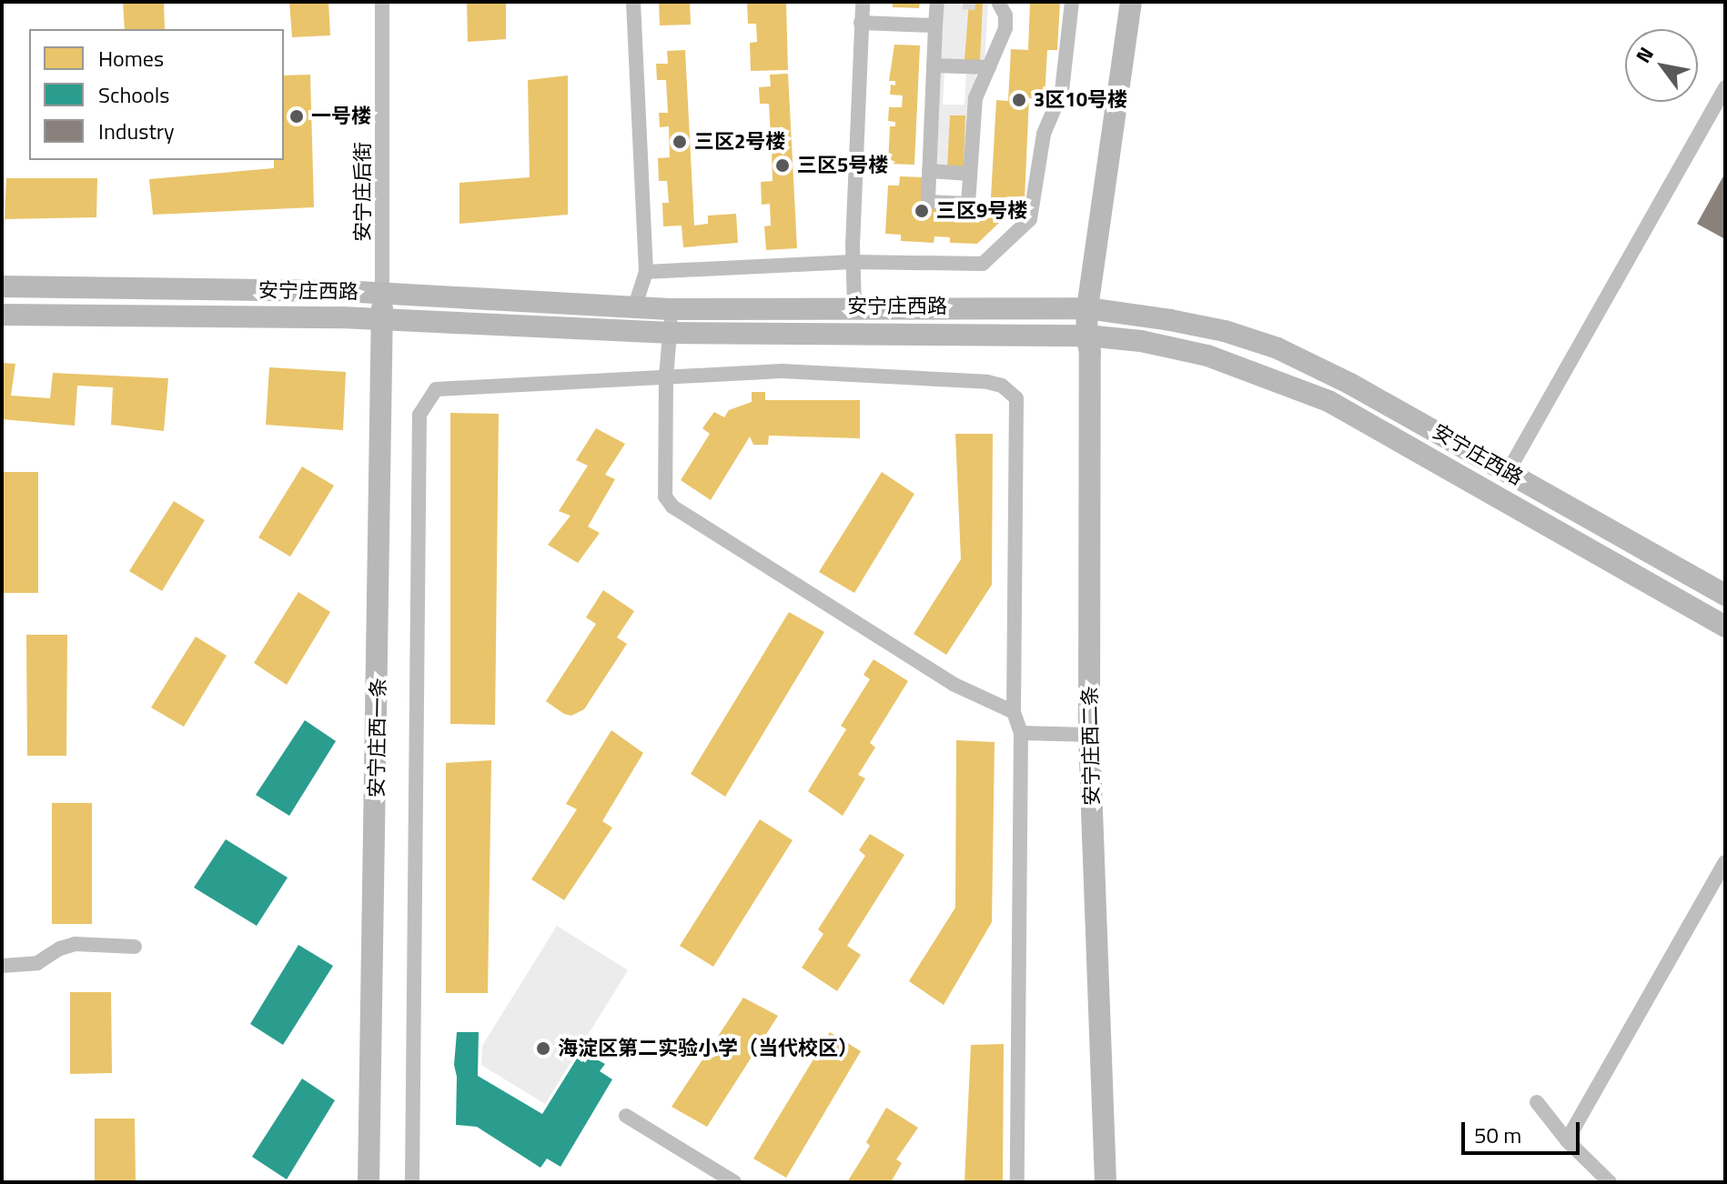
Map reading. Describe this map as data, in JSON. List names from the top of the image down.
{
  "streets": {
    "main road": ["安宁庄西路", "安宁庄西一条", "安宁庄西二条"],
    "street": ["安宁庄后街"]
  },
  "crossings": [
    ["安宁庄后街", "安宁庄西路"],
    ["安宁庄后街", "安宁庄西一条"],
    ["安宁庄西路", "安宁庄西一条"],
    ["安宁庄西路", "安宁庄西二条"]
  ],
  "places": [
    "3区10号楼",
    "一号楼",
    "三区2号楼",
    "三区5号楼",
    "三区9号楼",
    "海淀区第二实验小学（当代校区）"
  ],
  "legend": ["Homes", "Schools", "Industry"],
  "scale_bar": "50 m",
  "north": "top left"
}
